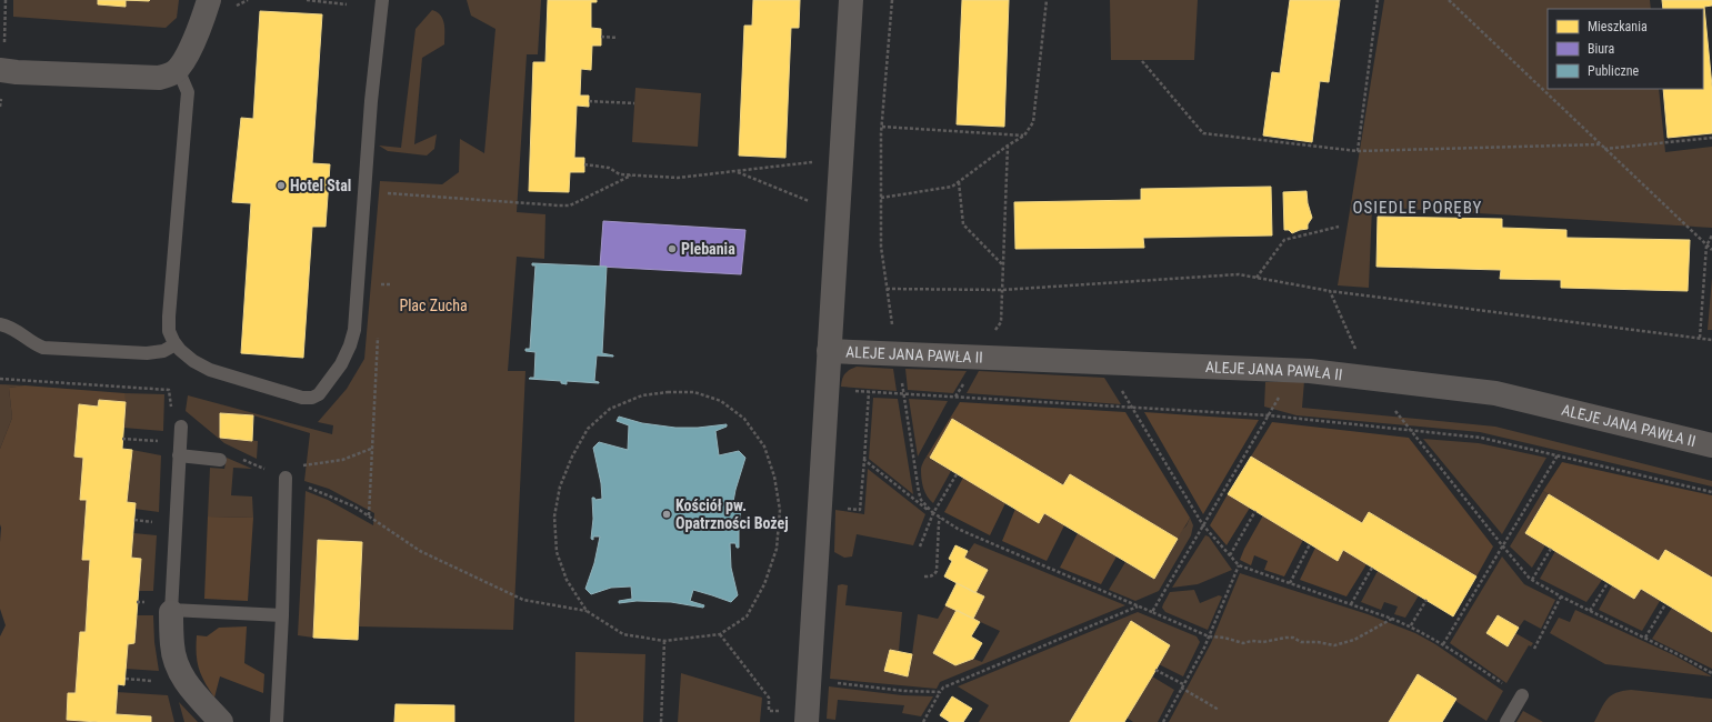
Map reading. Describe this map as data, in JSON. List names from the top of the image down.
{
  "streets": {
    "street": ["ALEJE JANA PAWŁA II"]
  },
  "districts": ["OSIEDLE PORĘBY"],
  "parks": ["Plac Zucha"],
  "places": ["Hotel Stal", "Plebania", "Kościół pw. Opatrzności Bożej"],
  "legend": ["Mieszkania", "Biura", "Publiczne"]
}
